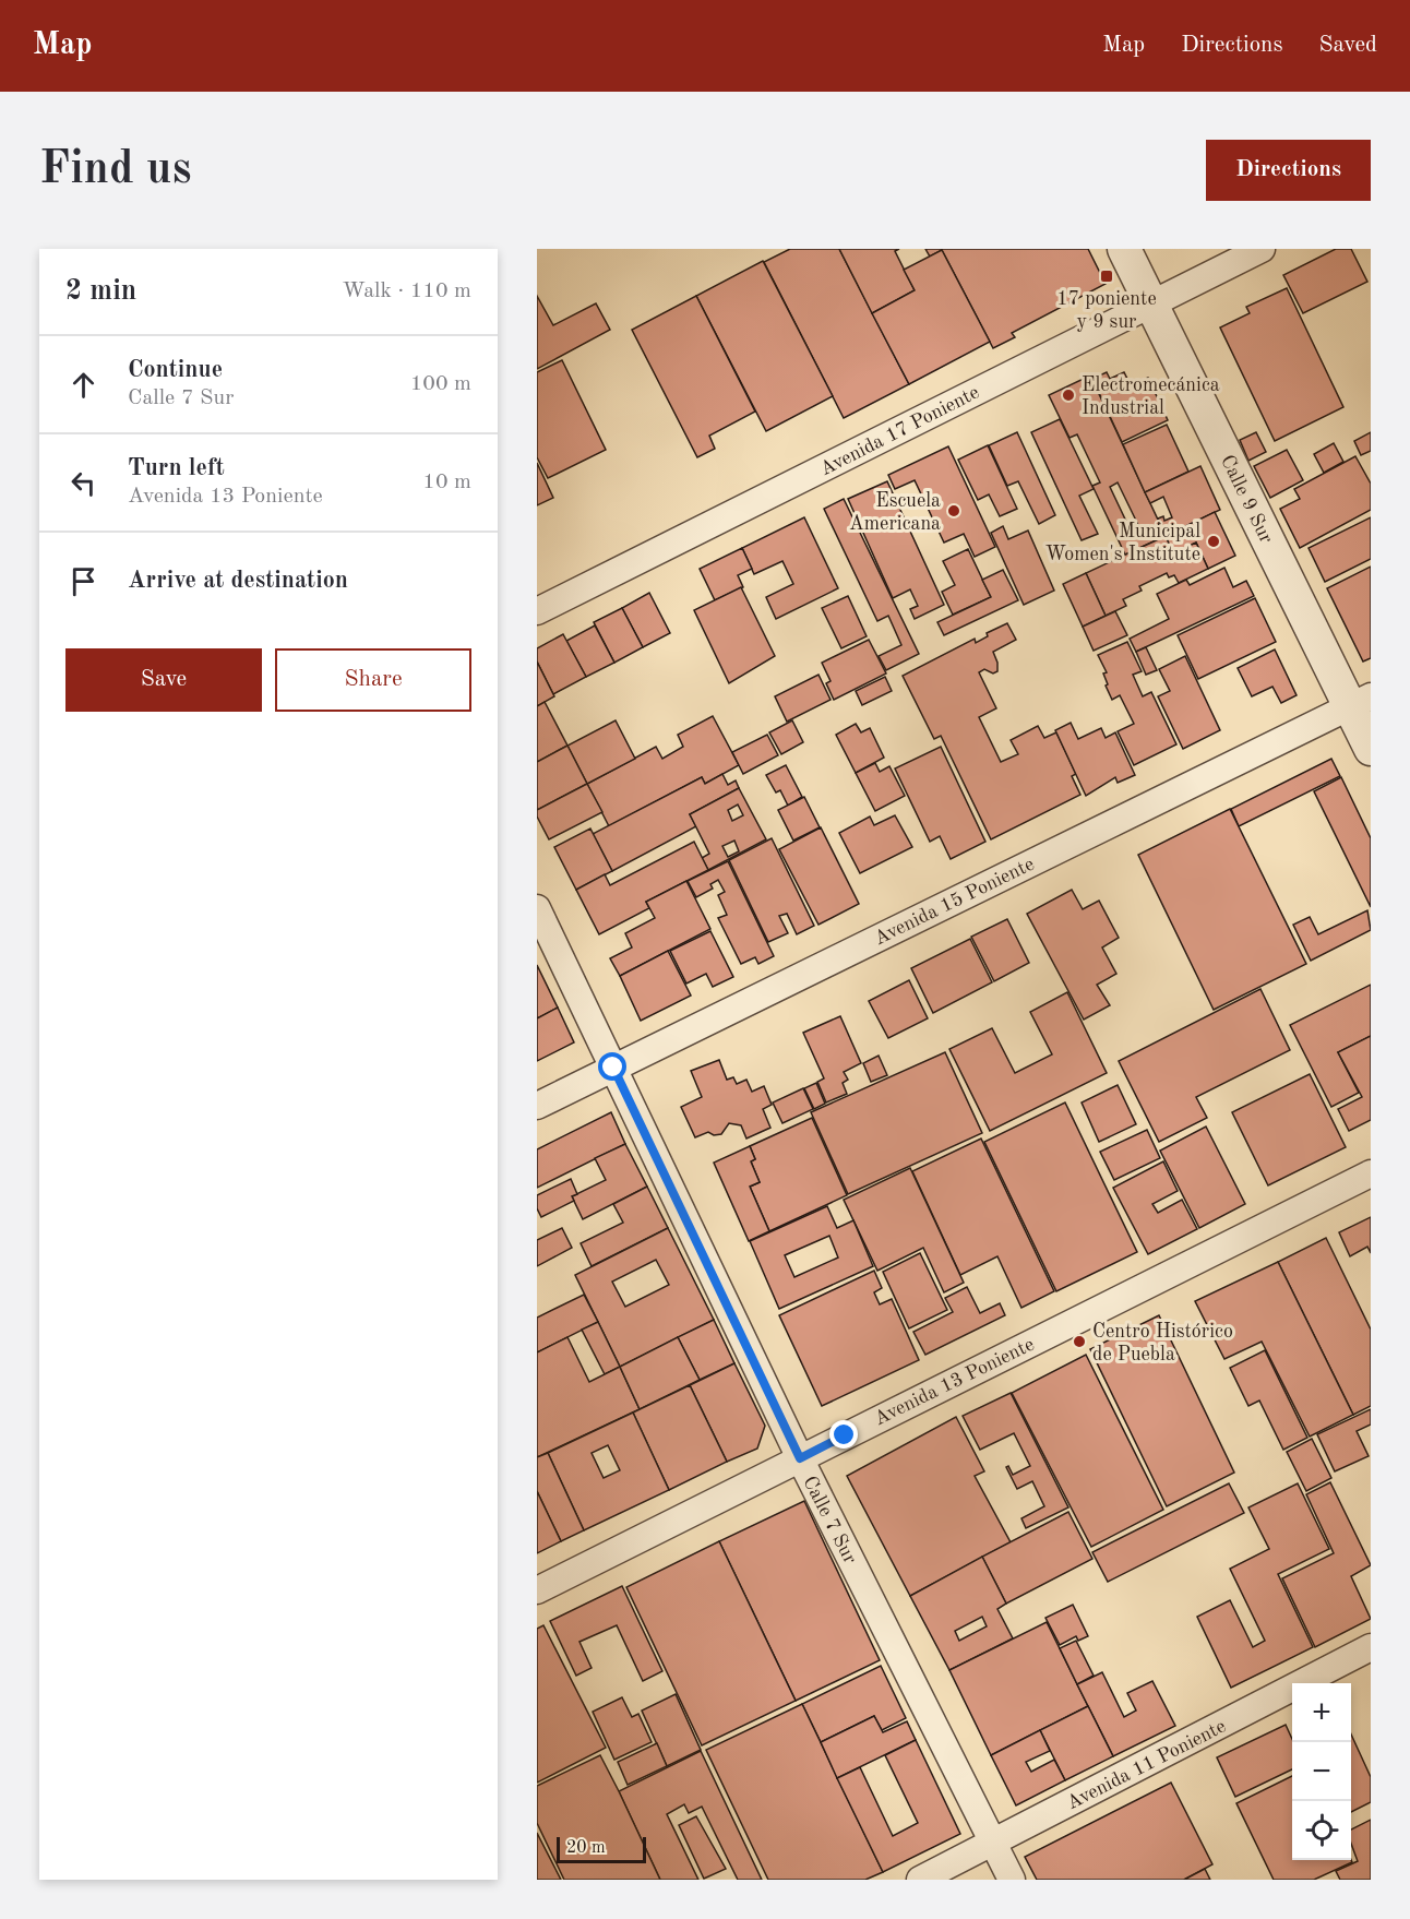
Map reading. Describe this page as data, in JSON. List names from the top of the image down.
{
  "streets": {
    "street": [
      "Avenida 17 Poniente",
      "Calle 9 Sur",
      "Avenida 15 Poniente",
      "Avenida 13 Poniente",
      "Calle 7 Sur",
      "Avenida 11 Poniente"
    ]
  },
  "crossings": [
    ["Avenida 17 Poniente", "Calle 9 Sur"],
    ["Calle 9 Sur", "Avenida 15 Poniente"],
    ["Avenida 15 Poniente", "Calle 7 Sur"],
    ["Avenida 13 Poniente", "Calle 7 Sur"],
    ["Calle 7 Sur", "Avenida 11 Poniente"]
  ],
  "places": {
    "transit": ["17 poniente y 9 sur"],
    "other": [
      "Electromecánica Industrial",
      "Escuela Americana",
      "Municipal Women's Institute",
      "Centro Histórico de Puebla"
    ]
  },
  "scale_bar": "20 m",
  "page": {
    "header": "Map",
    "nav": ["Map", "Directions", "Saved"],
    "buttons": [
      "Directions",
      ["Save", "Share"]
    ],
    "title": "Find us",
    "heading": ["2 min", "Walk · 110 m"],
    "list": [
      ["Continue", "Calle 7 Sur", "100 m"],
      ["Turn left", "Avenida 13 Poniente", "10 m"],
      "Arrive at destination"
    ],
    "map_buttons": ["+", "−"],
    "scale": "20 m"
  }
}
